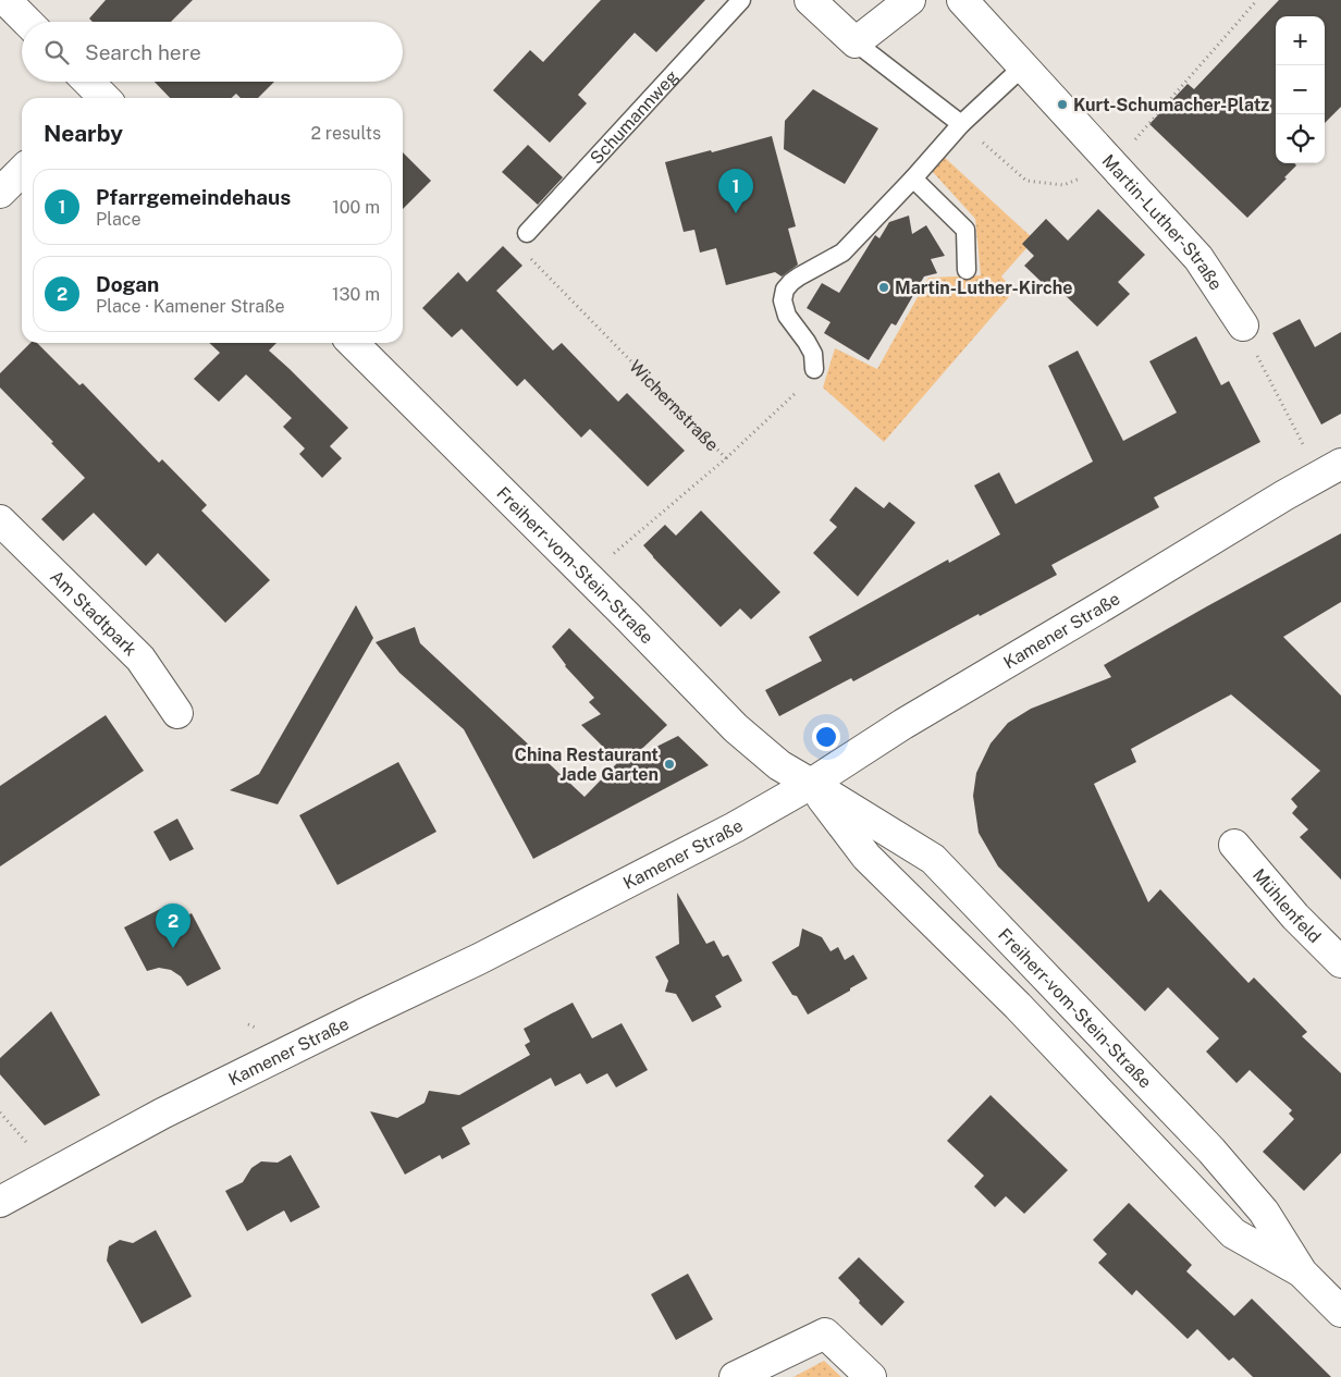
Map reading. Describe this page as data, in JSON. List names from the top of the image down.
{
  "streets": {
    "street": [
      "Martin-Luther-Straße",
      "Freiherr-vom-Stein-Straße",
      "Am Stadtpark",
      "Kamener Straße",
      "Mühlenfeld"
    ],
    "lane": ["Schumannweg"],
    "path": ["Wichernstraße"]
  },
  "crossings": [
    ["Wichernstraße", "Freiherr-vom-Stein-Straße"],
    ["Freiherr-vom-Stein-Straße", "Kamener Straße"]
  ],
  "places": ["Kurt-Schumacher-Platz", "Martin-Luther-Kirche", "China Restaurant Jade Garten"],
  "page": {
    "map_buttons": ["+", "−"],
    "search": "Search here",
    "heading": ["Nearby", "2 results"],
    "pins": ["1", "2"],
    "list": [
      {
        "mark": "1",
        "name": "Pfarrgemeindehaus",
        "note": "Place",
        "value": "100 m"
      },
      {
        "mark": "2",
        "name": "Dogan",
        "note": "Place · Kamener Straße",
        "value": "130 m"
      }
    ]
  }
}
